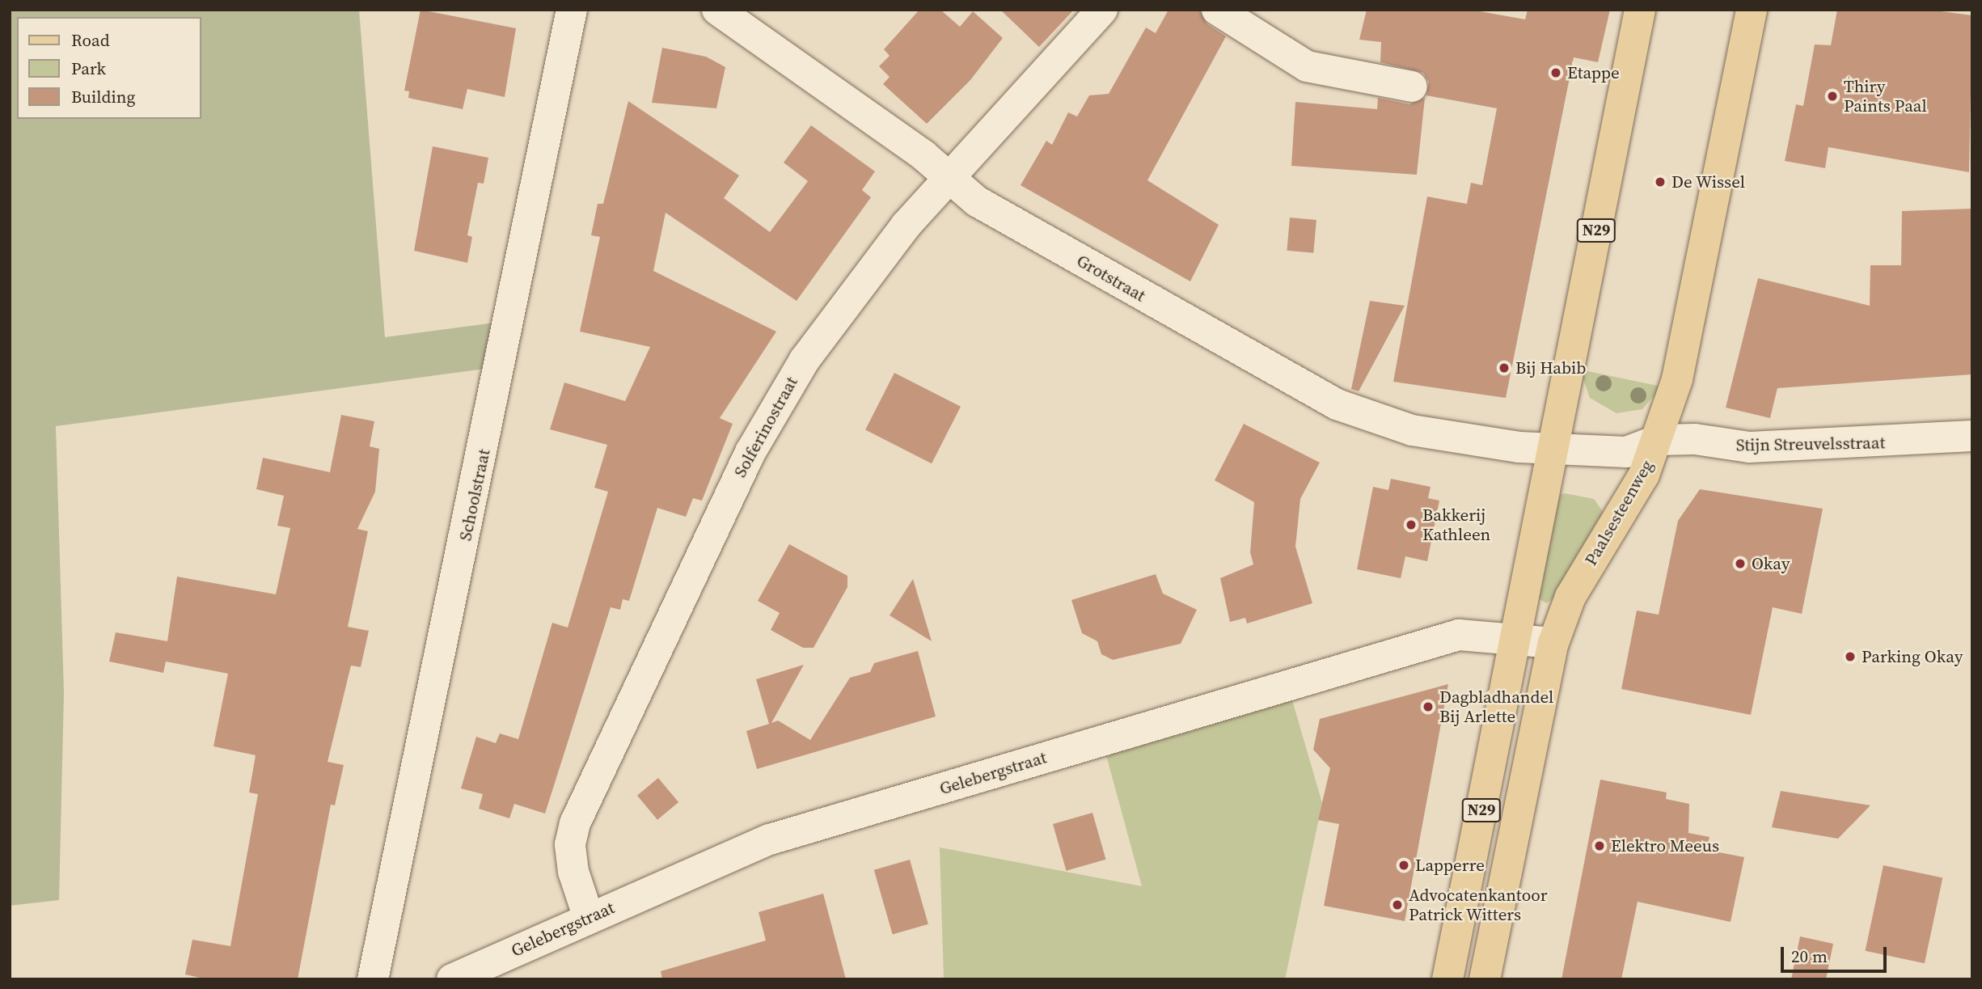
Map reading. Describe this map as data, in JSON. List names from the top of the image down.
{
  "streets": {
    "main road": ["N29", "Paalsesteenweg"],
    "street": [
      "Grotstraat",
      "Solferinostraat",
      "Stijn Streuvelsstraat",
      "Schoolstraat",
      "Gelebergstraat"
    ]
  },
  "crossings": [
    ["N29", "Grotstraat"],
    ["N29", "Stijn Streuvelsstraat"],
    ["N29", "Gelebergstraat"],
    ["Grotstraat", "Solferinostraat"],
    ["Grotstraat", "Stijn Streuvelsstraat"],
    ["Solferinostraat", "Gelebergstraat"],
    ["Stijn Streuvelsstraat", "Paalsesteenweg"],
    ["Paalsesteenweg", "Gelebergstraat"]
  ],
  "places": [
    "Etappe",
    "Thiry Paints Paal",
    "De Wissel",
    "Bij Habib",
    "Bakkerij Kathleen",
    "Okay",
    "Parking Okay",
    "Dagbladhandel Bij Arlette",
    "Elektro Meeus",
    "Lapperre",
    "Advocatenkantoor Patrick Witters"
  ],
  "legend": ["Road", "Park", "Building"],
  "scale_bar": "20 m"
}
